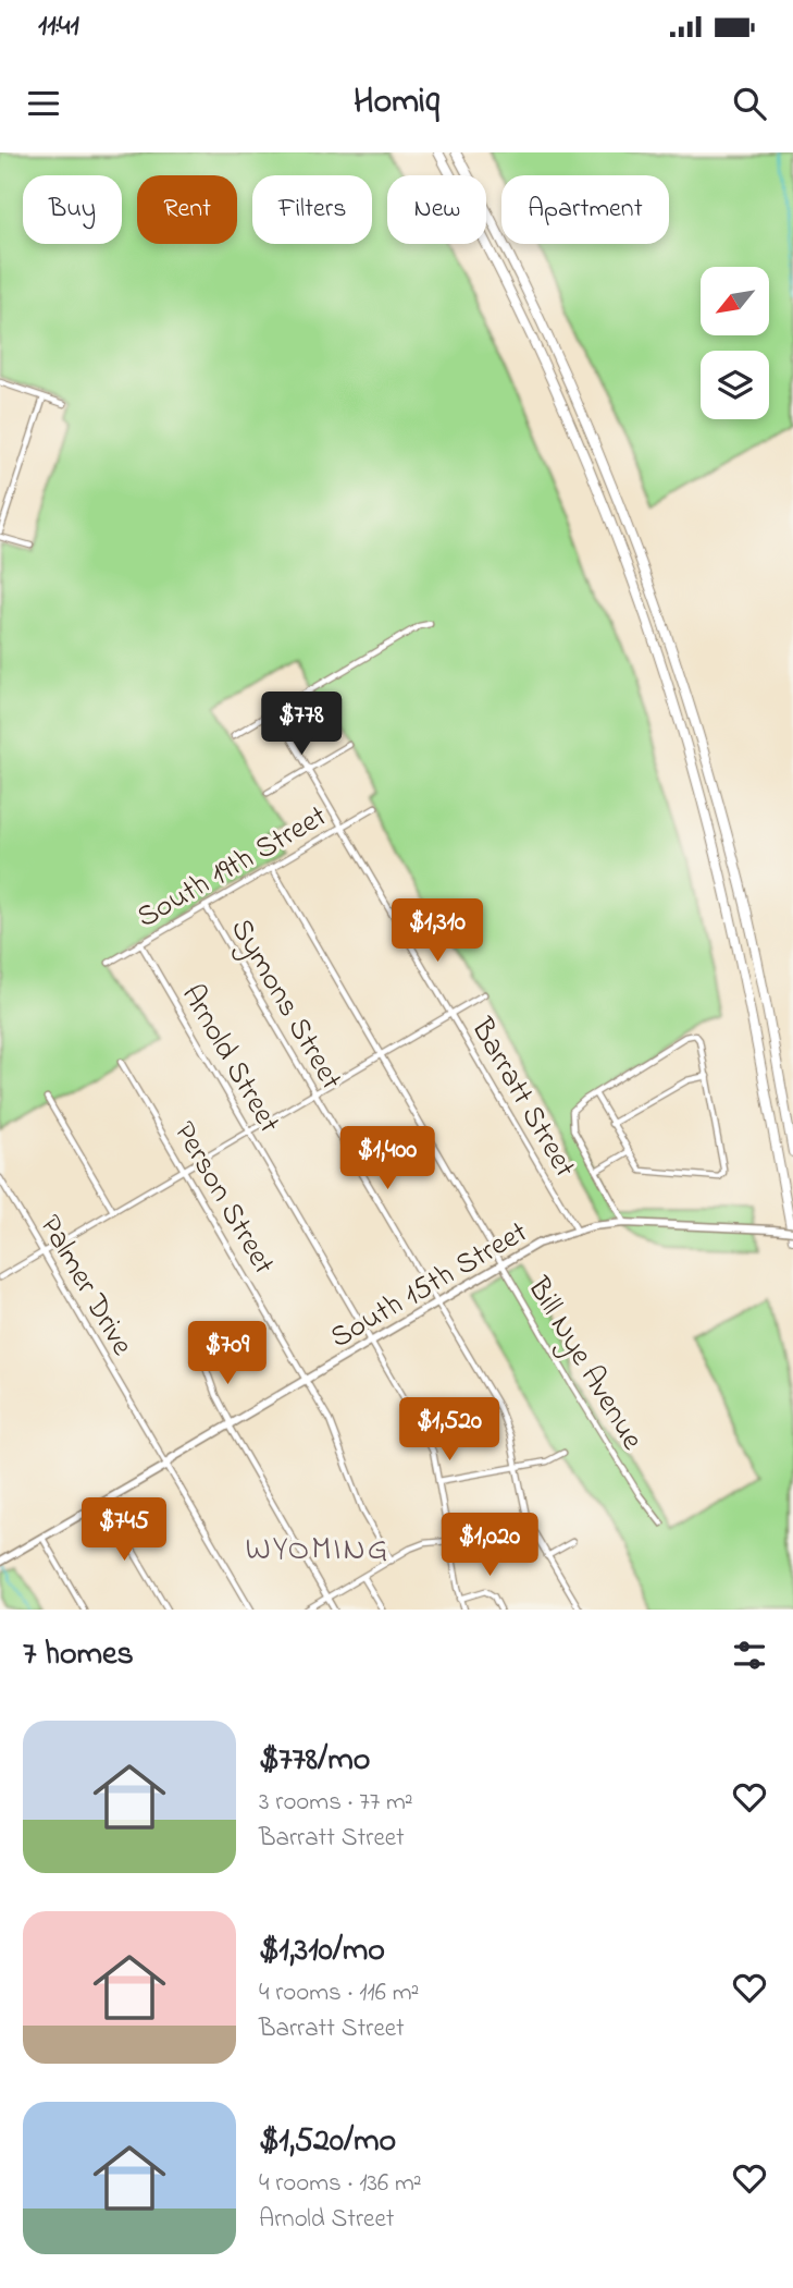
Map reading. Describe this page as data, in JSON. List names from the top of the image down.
{
  "streets": {
    "main road": ["South 15th Street"],
    "street": [
      "South 19th Street",
      "Symons Street",
      "Arnold Street",
      "Barratt Street",
      "Person Street",
      "Palmer Drive",
      "Bill Nye Avenue"
    ]
  },
  "crossings": [
    ["South 19th Street", "Symons Street"],
    ["South 19th Street", "Arnold Street"],
    ["South 19th Street", "Barratt Street"],
    ["South 19th Street", "Bill Nye Avenue"],
    ["Symons Street", "South 15th Street"],
    ["Arnold Street", "South 15th Street"],
    ["Barratt Street", "South 15th Street"],
    ["Person Street", "South 15th Street"],
    ["South 15th Street", "Palmer Drive"],
    ["South 15th Street", "Bill Nye Avenue"]
  ],
  "districts": ["WYOMING"],
  "north": "bottom left",
  "page": {
    "status": "11:41",
    "header": "Homiq",
    "chip": [
      "Buy",
      "Rent",
      "Filters",
      "New",
      "Apartment"
    ],
    "price": [
      "$778",
      "$1,310",
      "$1,400",
      "$709",
      "$1,520",
      "$745",
      "$1,020"
    ],
    "heading": "7 homes",
    "list": [
      {
        "name": "$778/mo",
        "note": "3 rooms · 77 m² · Barratt Street"
      },
      {
        "name": "$1,310/mo",
        "note": "4 rooms · 116 m² · Barratt Street"
      },
      {
        "name": "$1,520/mo",
        "note": "4 rooms · 136 m² · Arnold Street"
      }
    ]
  }
}
